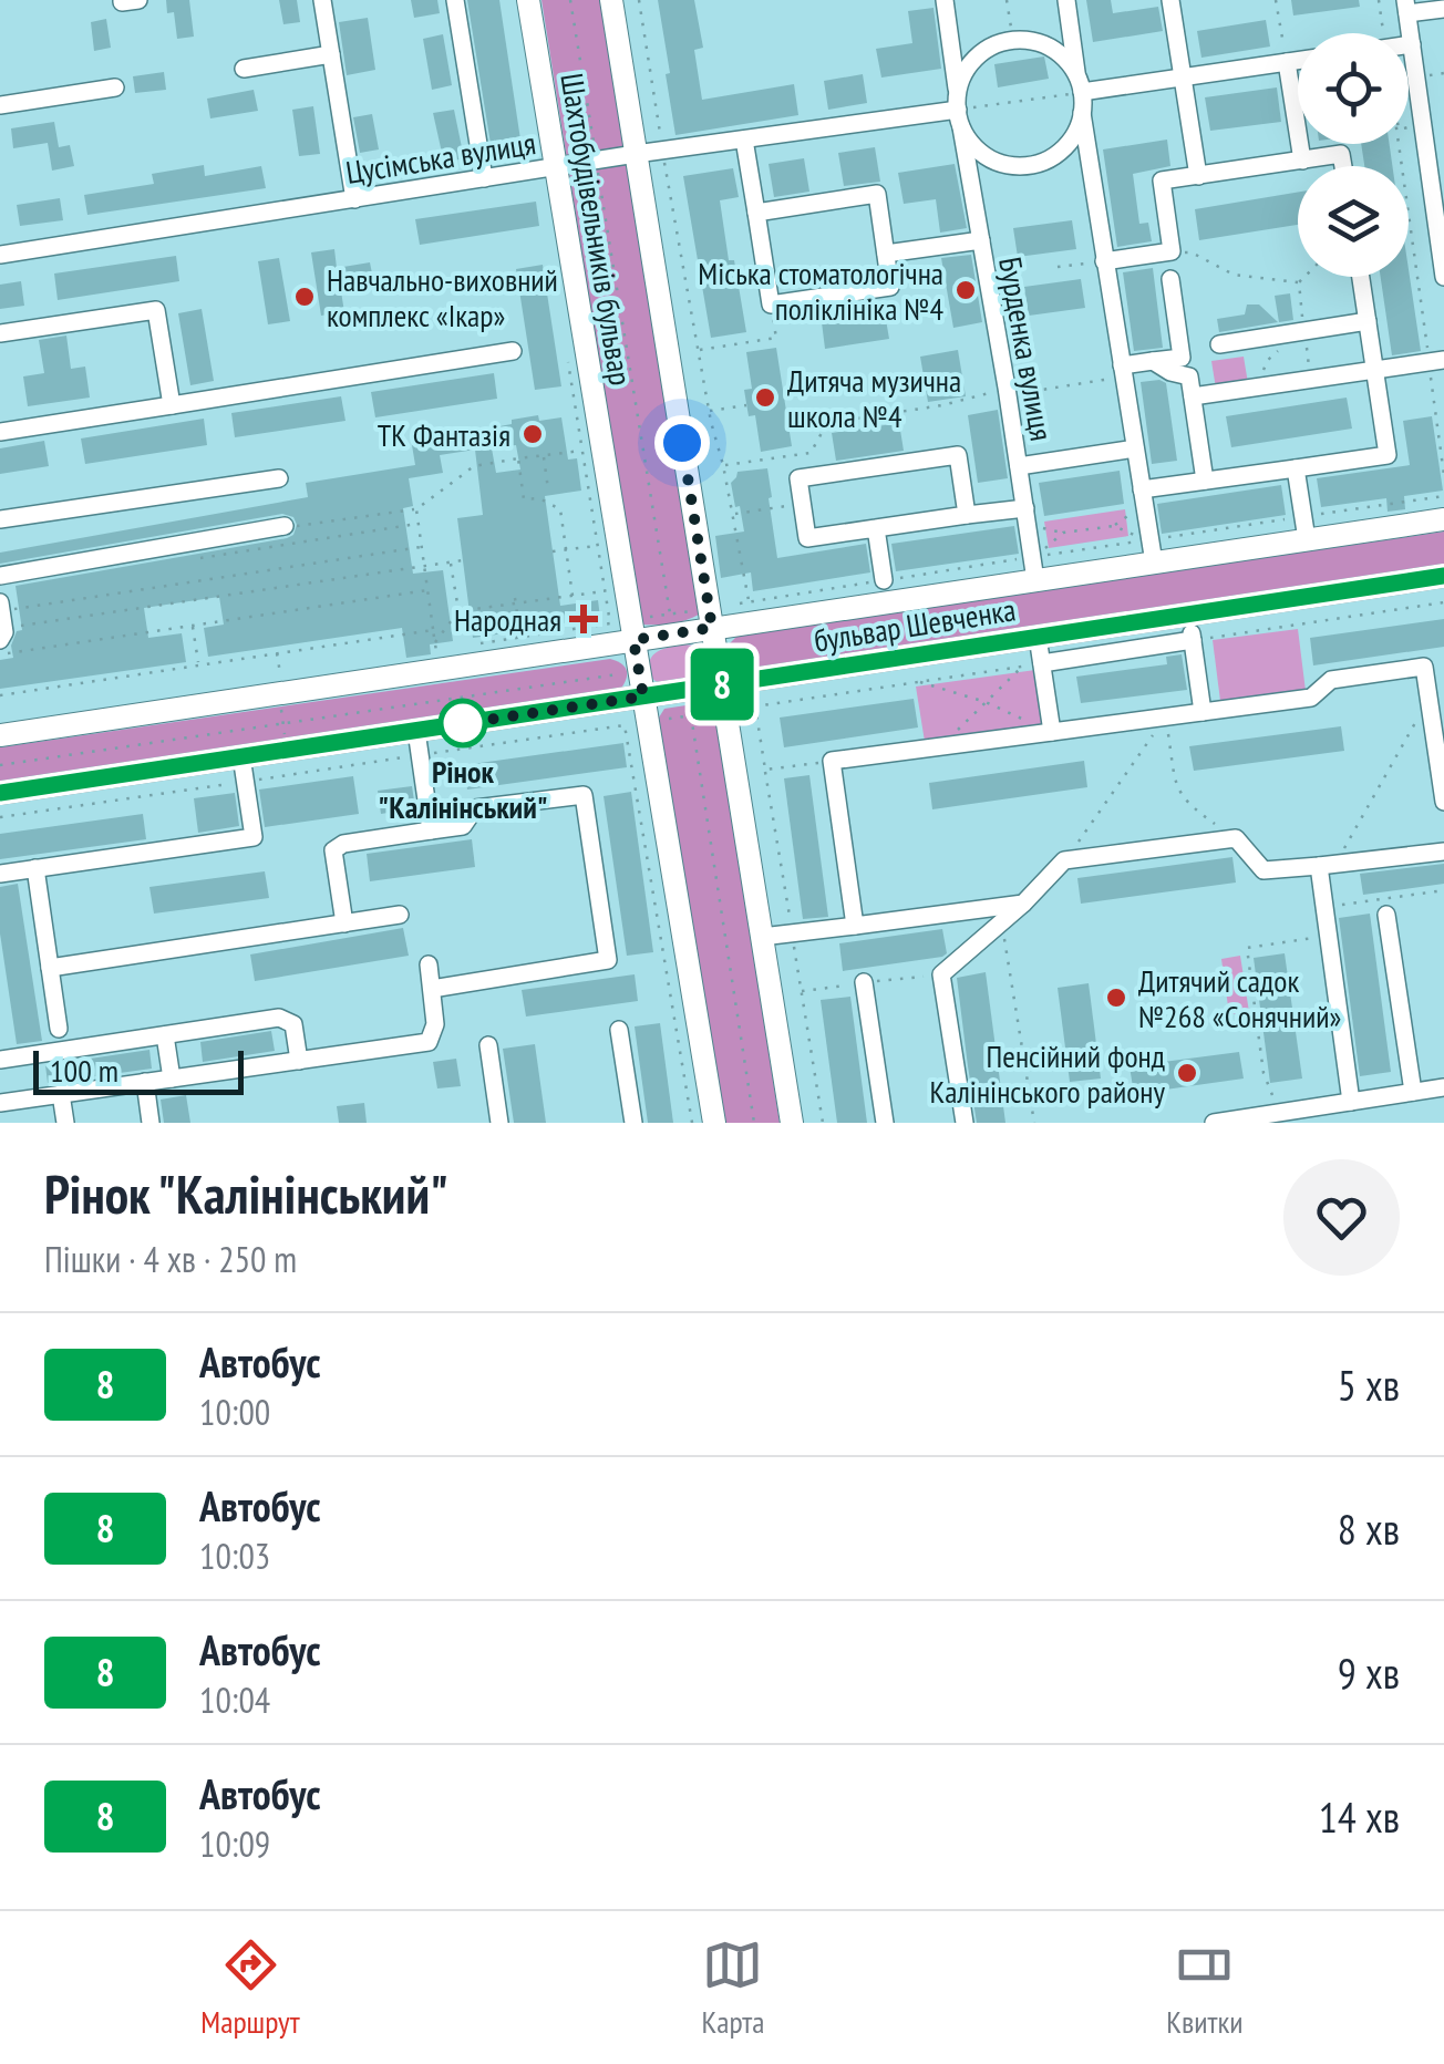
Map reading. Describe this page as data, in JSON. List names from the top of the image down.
{
  "streets": {
    "main road": ["Шахтобудівельників бульвар", "бульвар Шевченка"],
    "street": ["Цусімська вулиця", "Бурденка вулиця"]
  },
  "crossings": [
    ["Цусімська вулиця", "Шахтобудівельників бульвар"],
    ["Цусімська вулиця", "Бурденка вулиця"],
    ["Шахтобудівельників бульвар", "бульвар Шевченка"],
    ["Бурденка вулиця", "бульвар Шевченка"]
  ],
  "places": {
    "other": [
      "Міська стоматологічна поліклініка №4",
      "Навчально-виховний комплекс «Ікар»",
      "Дитяча музична школа №4",
      "ТК Фантазія",
      "Рінок \"Калінінський\"",
      "Дитячий садок №268 «Сонячний»",
      "Пенсійний фонд Калінінського району"
    ],
    "health": ["Народная"]
  },
  "lines": ["bus line 8"],
  "scale_bar": "100 m",
  "page": {
    "on_map": "8",
    "scale": "100 m",
    "heading": ["Рінок \"Калінінський\"", "Пішки · 4 хв · 250 m"],
    "list": [
      {
        "mark": "8",
        "name": "Автобус",
        "note": "10:00",
        "value": "5 хв"
      },
      {
        "mark": "8",
        "name": "Автобус",
        "note": "10:03",
        "value": "8 хв"
      },
      {
        "mark": "8",
        "name": "Автобус",
        "note": "10:04",
        "value": "9 хв"
      },
      {
        "mark": "8",
        "name": "Автобус",
        "note": "10:09",
        "value": "14 хв"
      }
    ],
    "tabs": ["Маршрут", "Карта", "Квитки"]
  }
}
